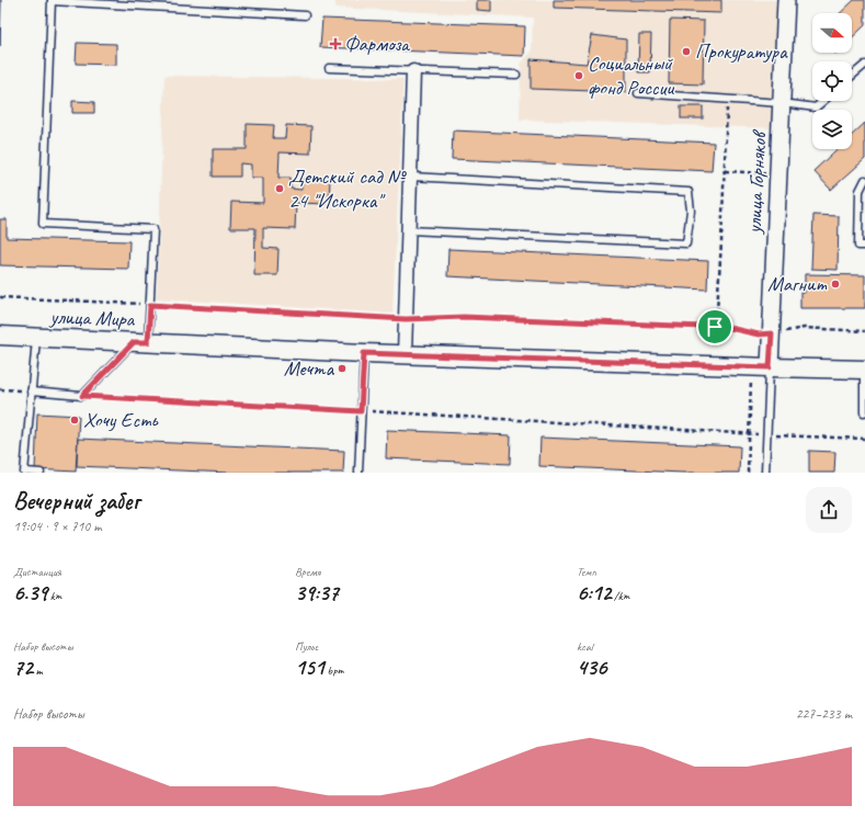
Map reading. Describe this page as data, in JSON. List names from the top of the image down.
{
  "streets": {
    "main road": ["улица Мира"],
    "street": ["улица Горняков"]
  },
  "crossings": [
    ["улица Горняков", "улица Мира"]
  ],
  "places": {
    "health": ["Фармоза"],
    "other": [
      "Прокуратура",
      "Социальный фонд России",
      "Детский сад № 24 \"Искорка\"",
      "Магнит",
      "Мечта",
      "Хочу Есть"
    ]
  },
  "north": "right",
  "page": {
    "heading": ["Вечерний забег", "19:04 · 9 × 710 m"],
    "stats": [
      ["Дистанция", "6.39 km"],
      ["Время", "39:37"],
      ["Темп", "6:12 /km"],
      ["Набор высоты", "72 m"],
      ["Пульс", "151 bpm"],
      ["kcal", "436"]
    ],
    "chart": ["Набор высоты", "227–233 m"]
  }
}
